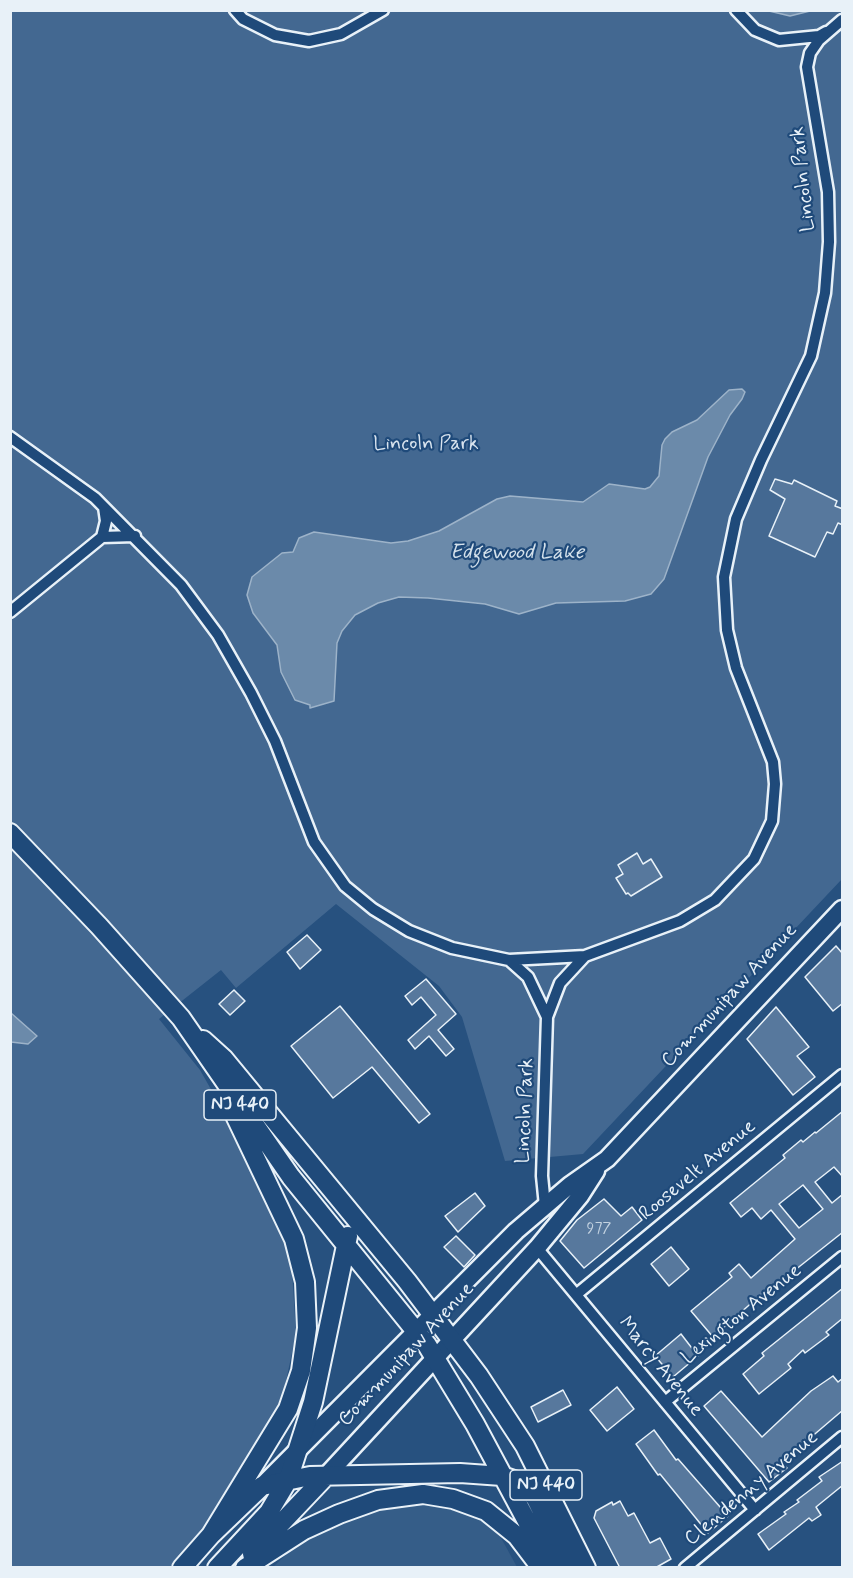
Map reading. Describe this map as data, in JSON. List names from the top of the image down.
{
  "streets": {
    "highway": ["Communipaw Avenue", "NJ 440"],
    "street": [
      "Lincoln Park",
      "Roosevelt Avenue",
      "Lexington Avenue",
      "Marcy Avenue",
      "Clendenny Avenue"
    ]
  },
  "crossings": [
    ["Lincoln Park", "Communipaw Avenue"],
    ["Communipaw Avenue", "NJ 440"],
    ["Communipaw Avenue", "Marcy Avenue"],
    ["Roosevelt Avenue", "Marcy Avenue"],
    ["Lexington Avenue", "Marcy Avenue"],
    ["Marcy Avenue", "Clendenny Avenue"]
  ],
  "water": ["Edgewood Lake"],
  "parks": ["Lincoln Park"],
  "house_numbers": ["977"]
}
